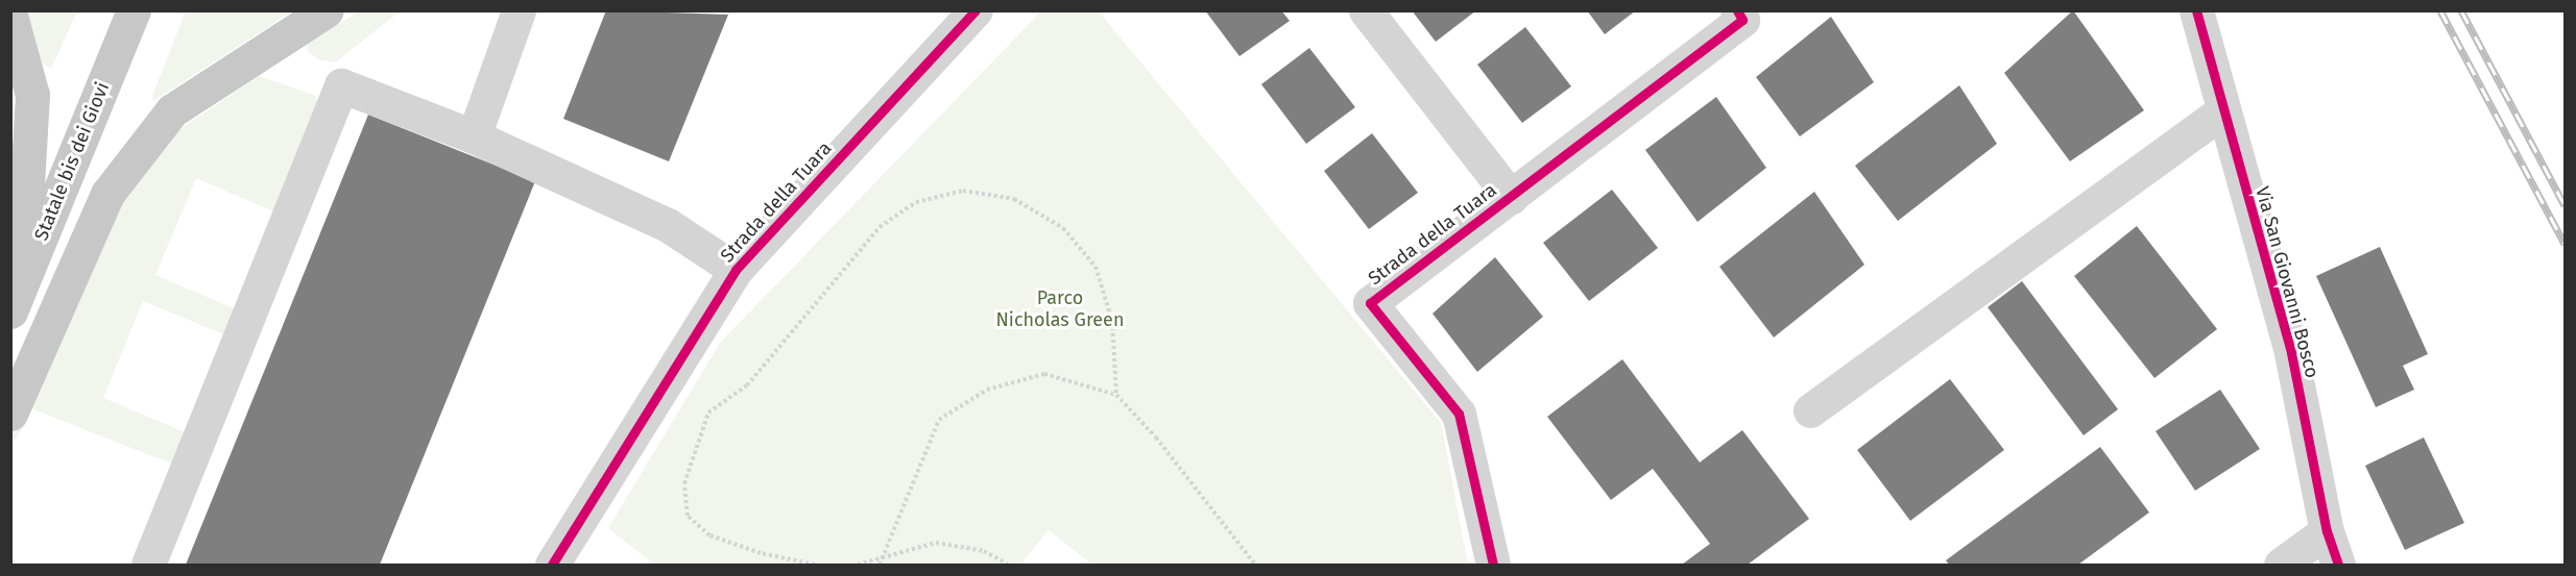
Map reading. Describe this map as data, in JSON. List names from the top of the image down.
{
  "streets": {
    "main road": ["Statale bis dei Giovi"],
    "street": ["Strada della Tuara", "Via San Giovanni Bosco"]
  },
  "parks": ["Parco Nicholas Green"]
}
